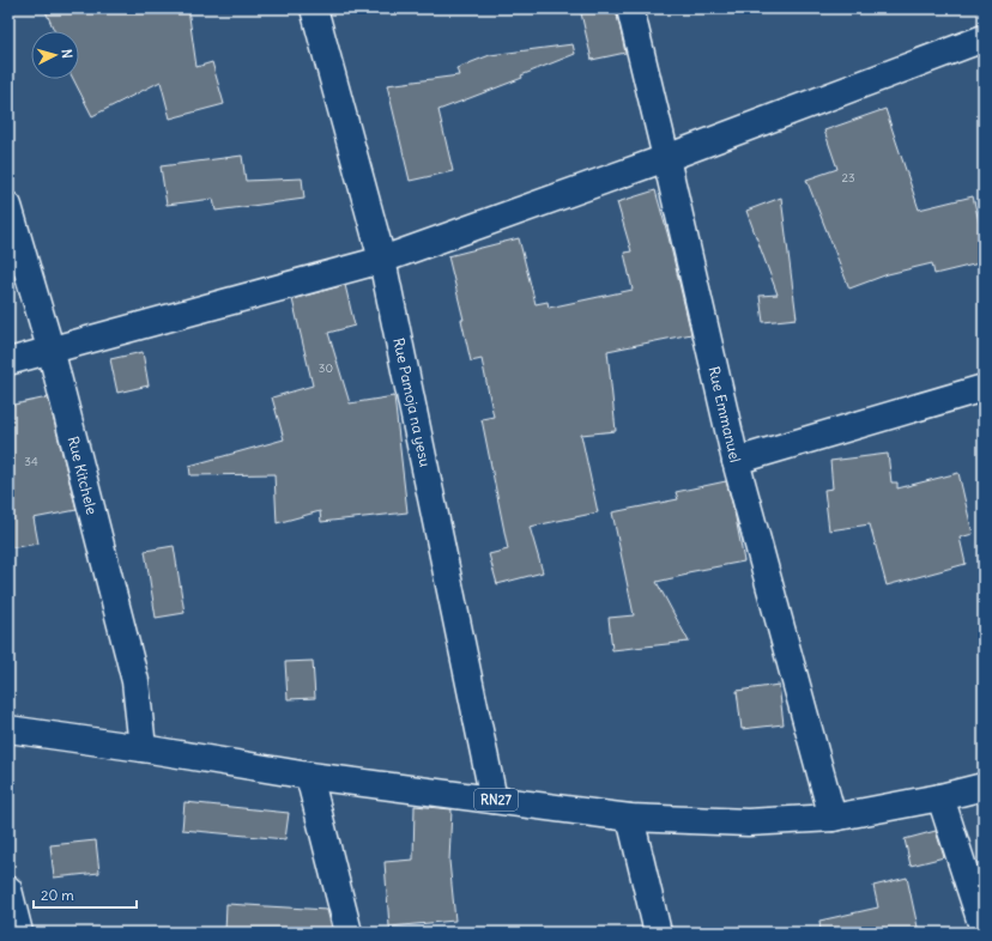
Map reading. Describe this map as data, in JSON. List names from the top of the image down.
{
  "streets": {
    "street": [
      "Rue Pamoja na yesu",
      "Rue Emmanuel",
      "Rue Kitchele",
      "RN27"
    ]
  },
  "crossings": [
    ["Rue Pamoja na yesu", "RN27"],
    ["Rue Emmanuel", "RN27"],
    ["Rue Kitchele", "RN27"]
  ],
  "house_numbers": ["23", "30", "34"],
  "scale_bar": "20 m",
  "north": "right"
}
